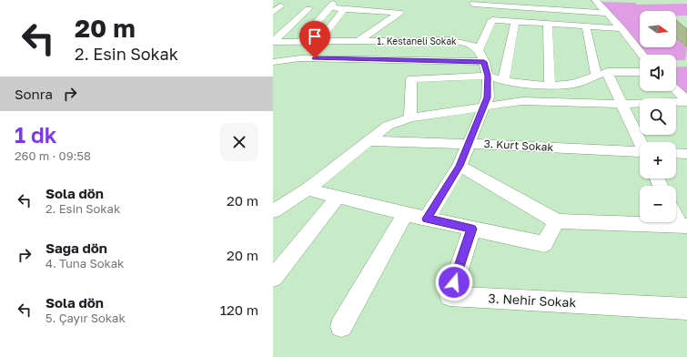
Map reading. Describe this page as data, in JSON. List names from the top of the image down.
{
  "streets": {
    "street": ["1. Kestaneli Sokak", "3. Kurt Sokak", "3. Nehir Sokak"]
  },
  "north": "right",
  "page": {
    "turn": ["20 m", "2. Esin Sokak"],
    "map_buttons": ["+", "−"],
    "then": "Sonra",
    "heading": ["1 dk", "260 m · 09:58"],
    "list": [
      {
        "name": "Sola dön",
        "note": "2. Esin Sokak",
        "value": "20 m"
      },
      {
        "name": "Sağa dön",
        "note": "4. Tuna Sokak",
        "value": "20 m"
      },
      {
        "name": "Sola dön",
        "note": "5. Çayır Sokak",
        "value": "120 m"
      }
    ]
  }
}
